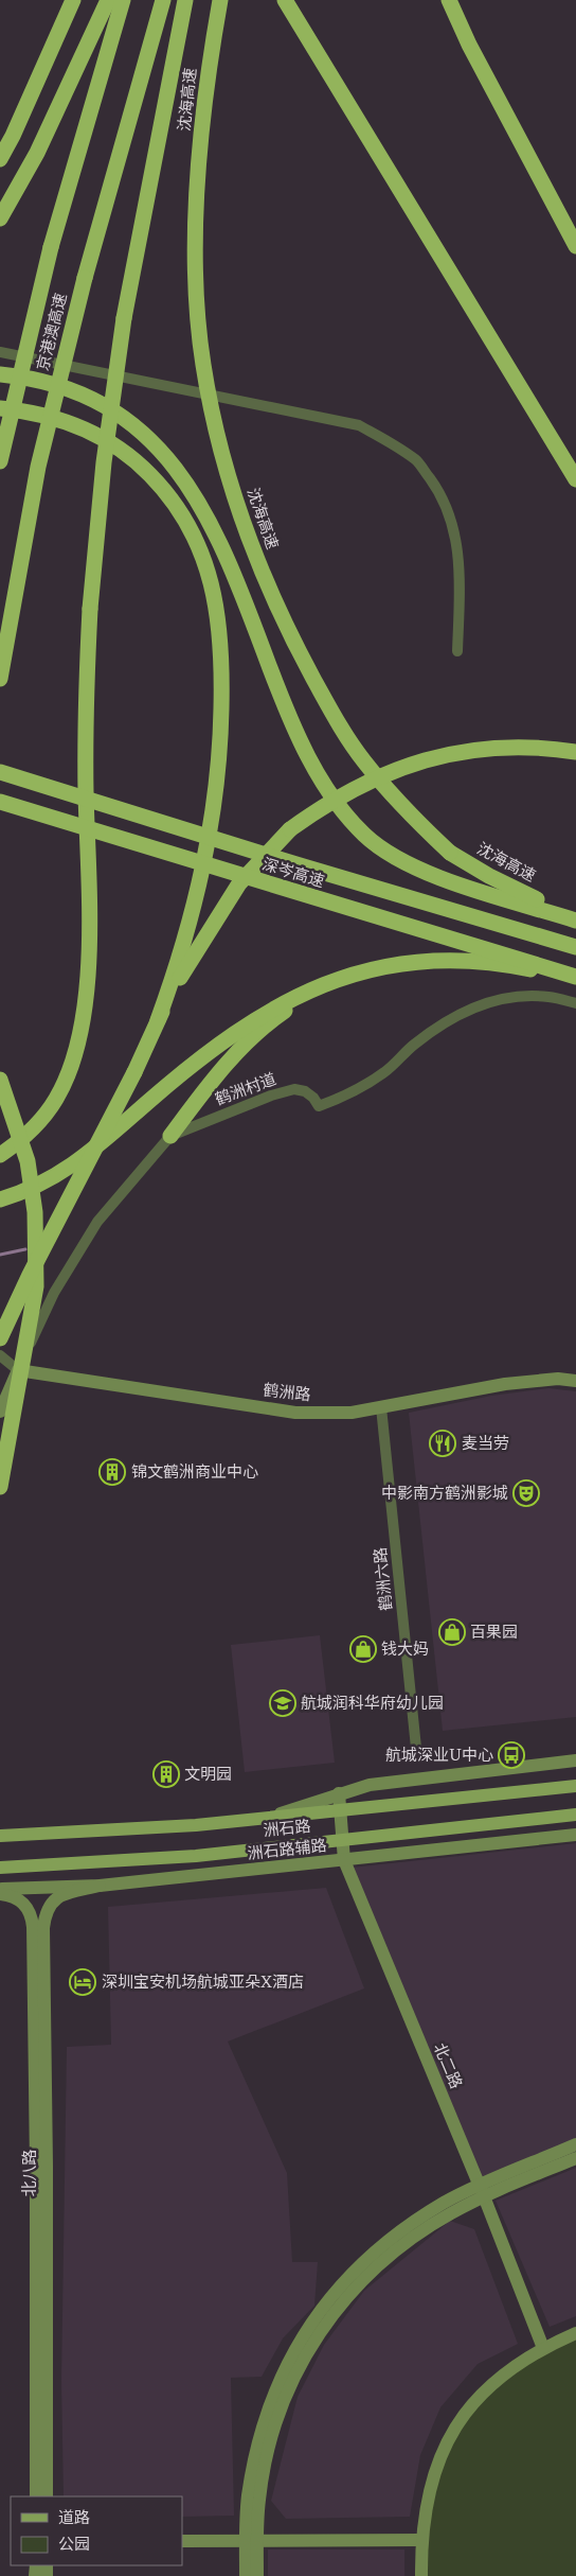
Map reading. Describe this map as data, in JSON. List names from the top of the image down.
{
  "streets": {
    "highway": ["沈海高速", "京港澳高速", "深岑高速"],
    "main road": ["洲石路"],
    "street": [
      "鹤洲村道",
      "鹤洲路",
      "鹤洲六路",
      "洲石路辅路",
      "北二路",
      "北八路"
    ]
  },
  "crossings": [
    ["鹤洲村道", "鹤洲路"],
    ["鹤洲路", "鹤洲六路"],
    ["洲石路", "北二路"],
    ["洲石路辅路", "北二路"],
    ["洲石路辅路", "北八路"]
  ],
  "places": {
    "restaurant": ["麦当劳"],
    "building": ["锦文鹤洲商业中心", "文明园"],
    "theatre": ["中影南方鹤洲影城"],
    "shop": ["百果园", "钱大妈"],
    "school or university": ["航城润科华府幼儿园"],
    "bus stop": ["航城深业U中心"],
    "hotel": ["深圳宝安机场航城亚朵X酒店"]
  },
  "legend": ["道路", "公园"]
}
